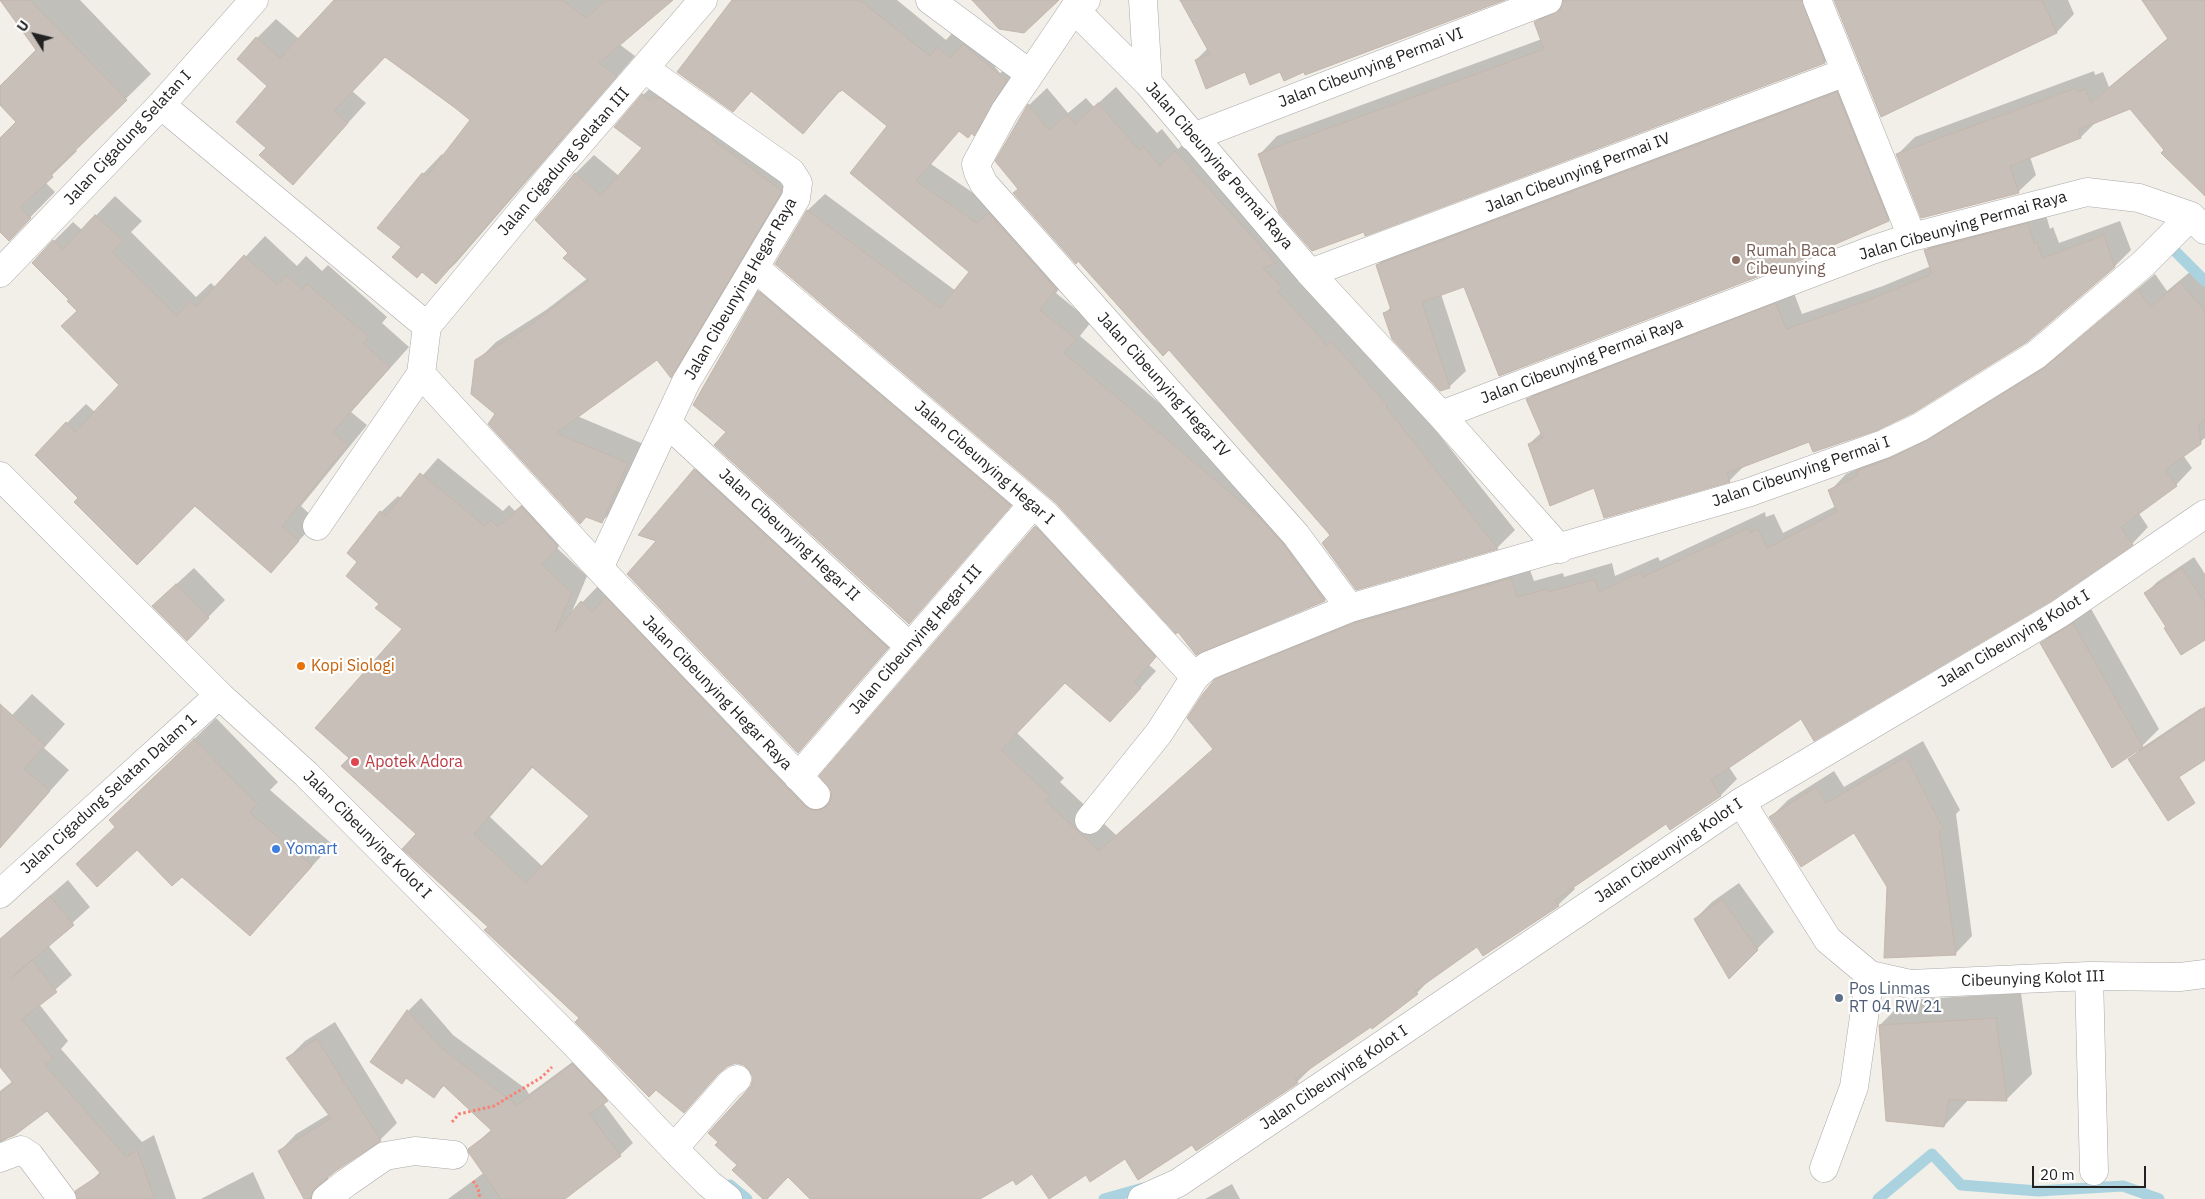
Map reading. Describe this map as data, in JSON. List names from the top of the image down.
{
  "streets": {
    "street": [
      "Jalan Cibeunying Permai VI",
      "Jalan Cigadung Selatan I",
      "Jalan Cigadung Selatan III",
      "Jalan Cibeunying Permai Raya",
      "Jalan Cibeunying Permai IV",
      "Jalan Cibeunying Hegar Raya",
      "Jalan Cibeunying Hegar IV",
      "Jalan Cibeunying Hegar I",
      "Jalan Cibeunying Permai I",
      "Jalan Cibeunying Hegar II",
      "Jalan Cibeunying Kolot I",
      "Jalan Cibeunying Hegar III",
      "Jalan Cigadung Selatan Dalam 1",
      "Cibeunying Kolot III"
    ]
  },
  "crossings": [
    ["Jalan Cibeunying Permai VI", "Jalan Cibeunying Permai Raya"],
    ["Jalan Cigadung Selatan III", "Jalan Cibeunying Hegar Raya"],
    ["Jalan Cibeunying Permai Raya", "Jalan Cibeunying Permai IV"],
    ["Jalan Cibeunying Permai Raya", "Jalan Cibeunying Permai I"],
    ["Jalan Cibeunying Hegar Raya", "Jalan Cibeunying Hegar I"],
    ["Jalan Cibeunying Hegar Raya", "Jalan Cibeunying Hegar II"],
    ["Jalan Cibeunying Hegar Raya", "Jalan Cibeunying Hegar III"],
    ["Jalan Cibeunying Hegar IV", "Jalan Cibeunying Permai I"],
    ["Jalan Cibeunying Hegar I", "Jalan Cibeunying Permai I"],
    ["Jalan Cibeunying Hegar I", "Jalan Cibeunying Hegar III"],
    ["Jalan Cibeunying Hegar II", "Jalan Cibeunying Hegar III"],
    ["Jalan Cibeunying Kolot I", "Jalan Cigadung Selatan Dalam 1"],
    ["Jalan Cibeunying Kolot I", "Cibeunying Kolot III"]
  ],
  "places": [
    "Rumah Baca Cibeunying",
    "Kopi Siologi",
    "Apotek Adora",
    "Yomart",
    "Pos Linmas RT 04 RW 21"
  ],
  "scale_bar": "20 m",
  "north": "top left"
}
